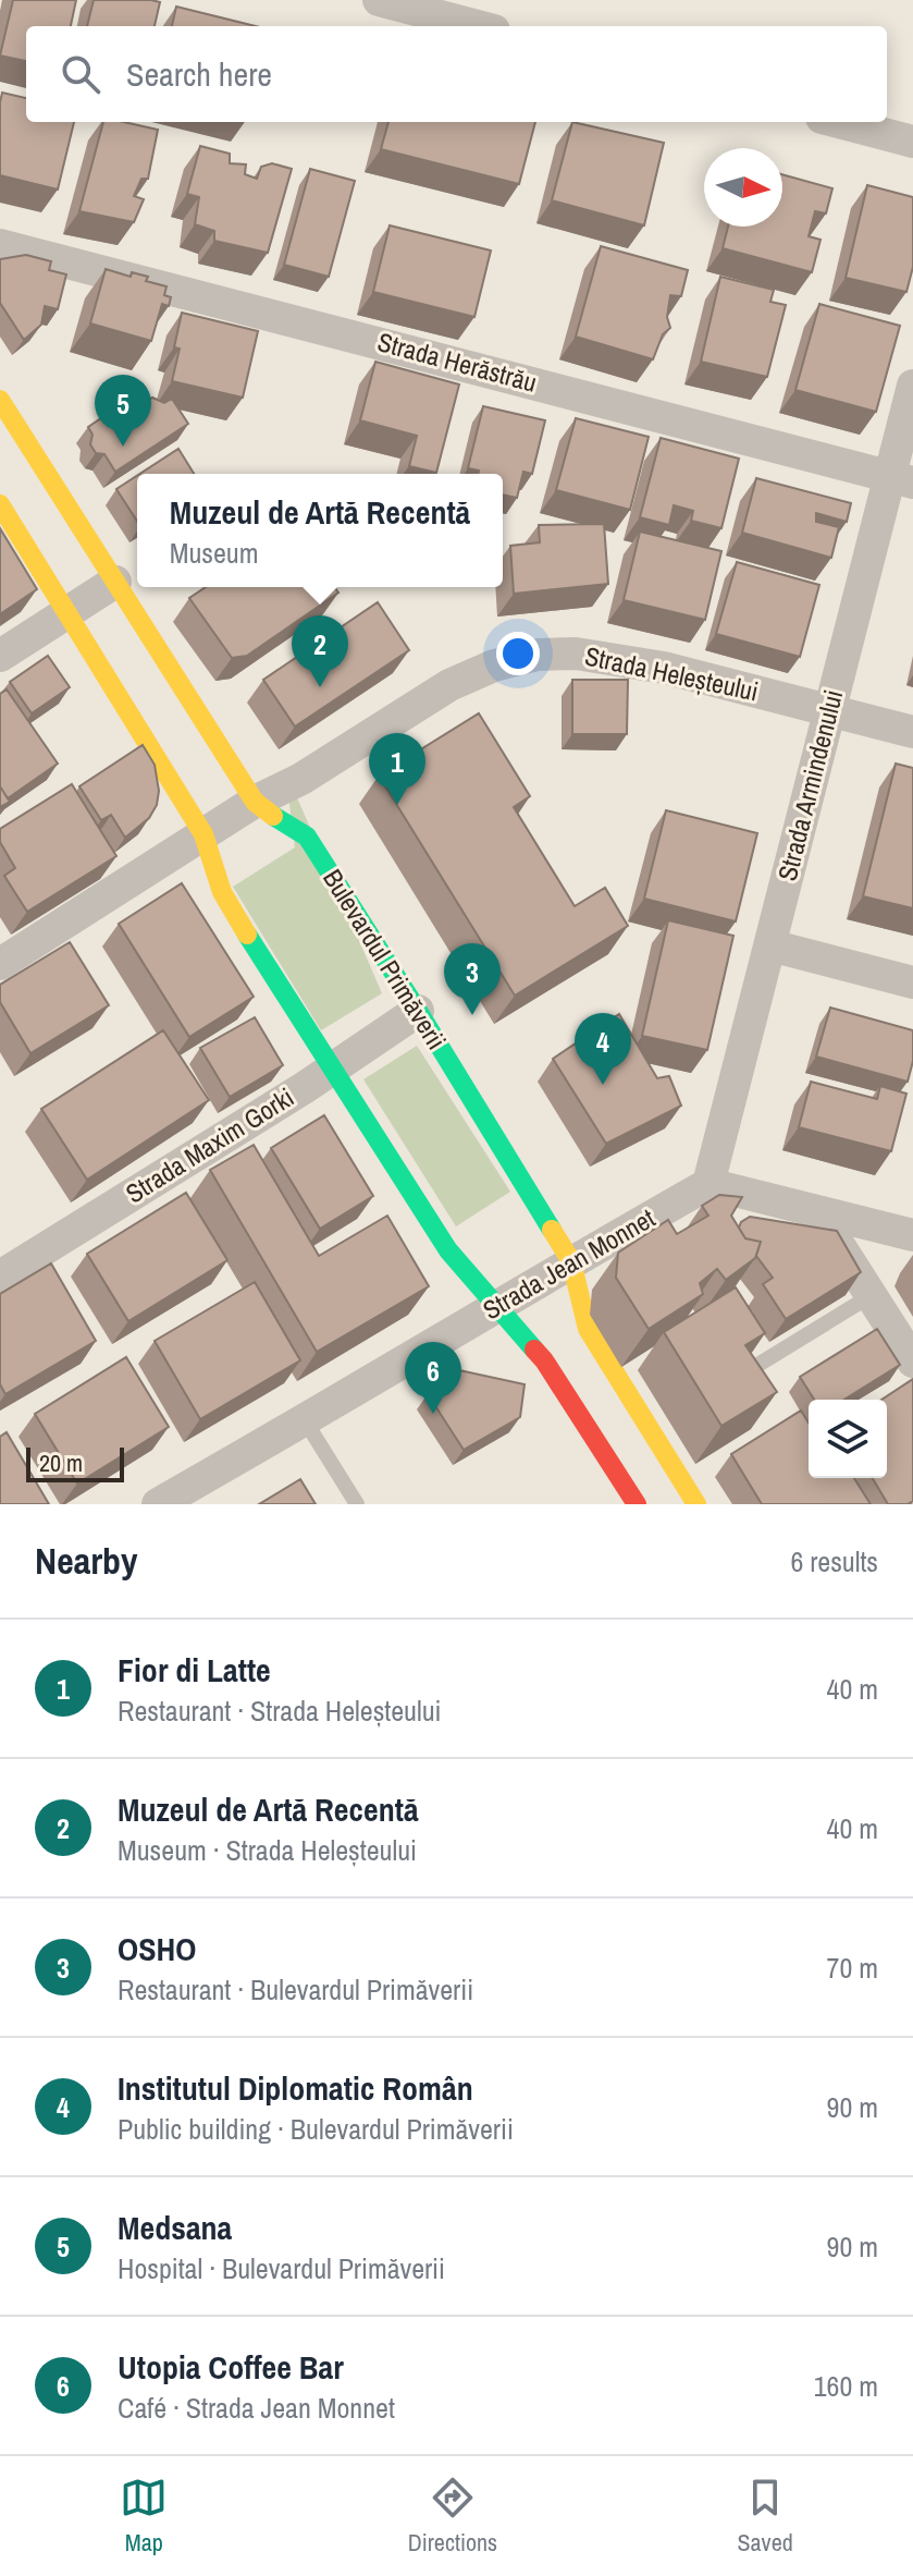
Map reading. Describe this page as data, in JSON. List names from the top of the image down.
{
  "streets": {
    "street": [
      "Strada Herăstrău",
      "Strada Heleșteului",
      "Strada Armindenului",
      "Bulevardul Primăverii",
      "Strada Maxim Gorki",
      "Strada Jean Monnet"
    ]
  },
  "crossings": [
    ["Strada Herăstrău", "Strada Armindenului"],
    ["Strada Heleșteului", "Strada Armindenului"],
    ["Strada Heleșteului", "Bulevardul Primăverii"],
    ["Strada Armindenului", "Strada Jean Monnet"],
    ["Bulevardul Primăverii", "Strada Maxim Gorki"],
    ["Bulevardul Primăverii", "Strada Jean Monnet"]
  ],
  "scale_bar": "20 m",
  "north": "right",
  "page": {
    "search": "Search here",
    "pins": [
      "5",
      "2",
      "1",
      "3",
      "4",
      "6"
    ],
    "popup": ["Muzeul de Artă Recentă", "Museum"],
    "scale": "20 m",
    "heading": ["Nearby", "6 results"],
    "list": [
      {
        "mark": "1",
        "name": "Fior di Latte",
        "note": "Restaurant · Strada Heleșteului",
        "value": "40 m"
      },
      {
        "mark": "2",
        "name": "Muzeul de Artă Recentă",
        "note": "Museum · Strada Heleșteului",
        "value": "40 m"
      },
      {
        "mark": "3",
        "name": "OSHO",
        "note": "Restaurant · Bulevardul Primăverii",
        "value": "70 m"
      },
      {
        "mark": "4",
        "name": "Institutul Diplomatic Român",
        "note": "Public building · Bulevardul Primăverii",
        "value": "90 m"
      },
      {
        "mark": "5",
        "name": "Medsana",
        "note": "Hospital · Bulevardul Primăverii",
        "value": "90 m"
      },
      {
        "mark": "6",
        "name": "Utopia Coffee Bar",
        "note": "Café · Strada Jean Monnet",
        "value": "160 m"
      }
    ],
    "nav": ["Map", "Directions", "Saved"]
  }
}
